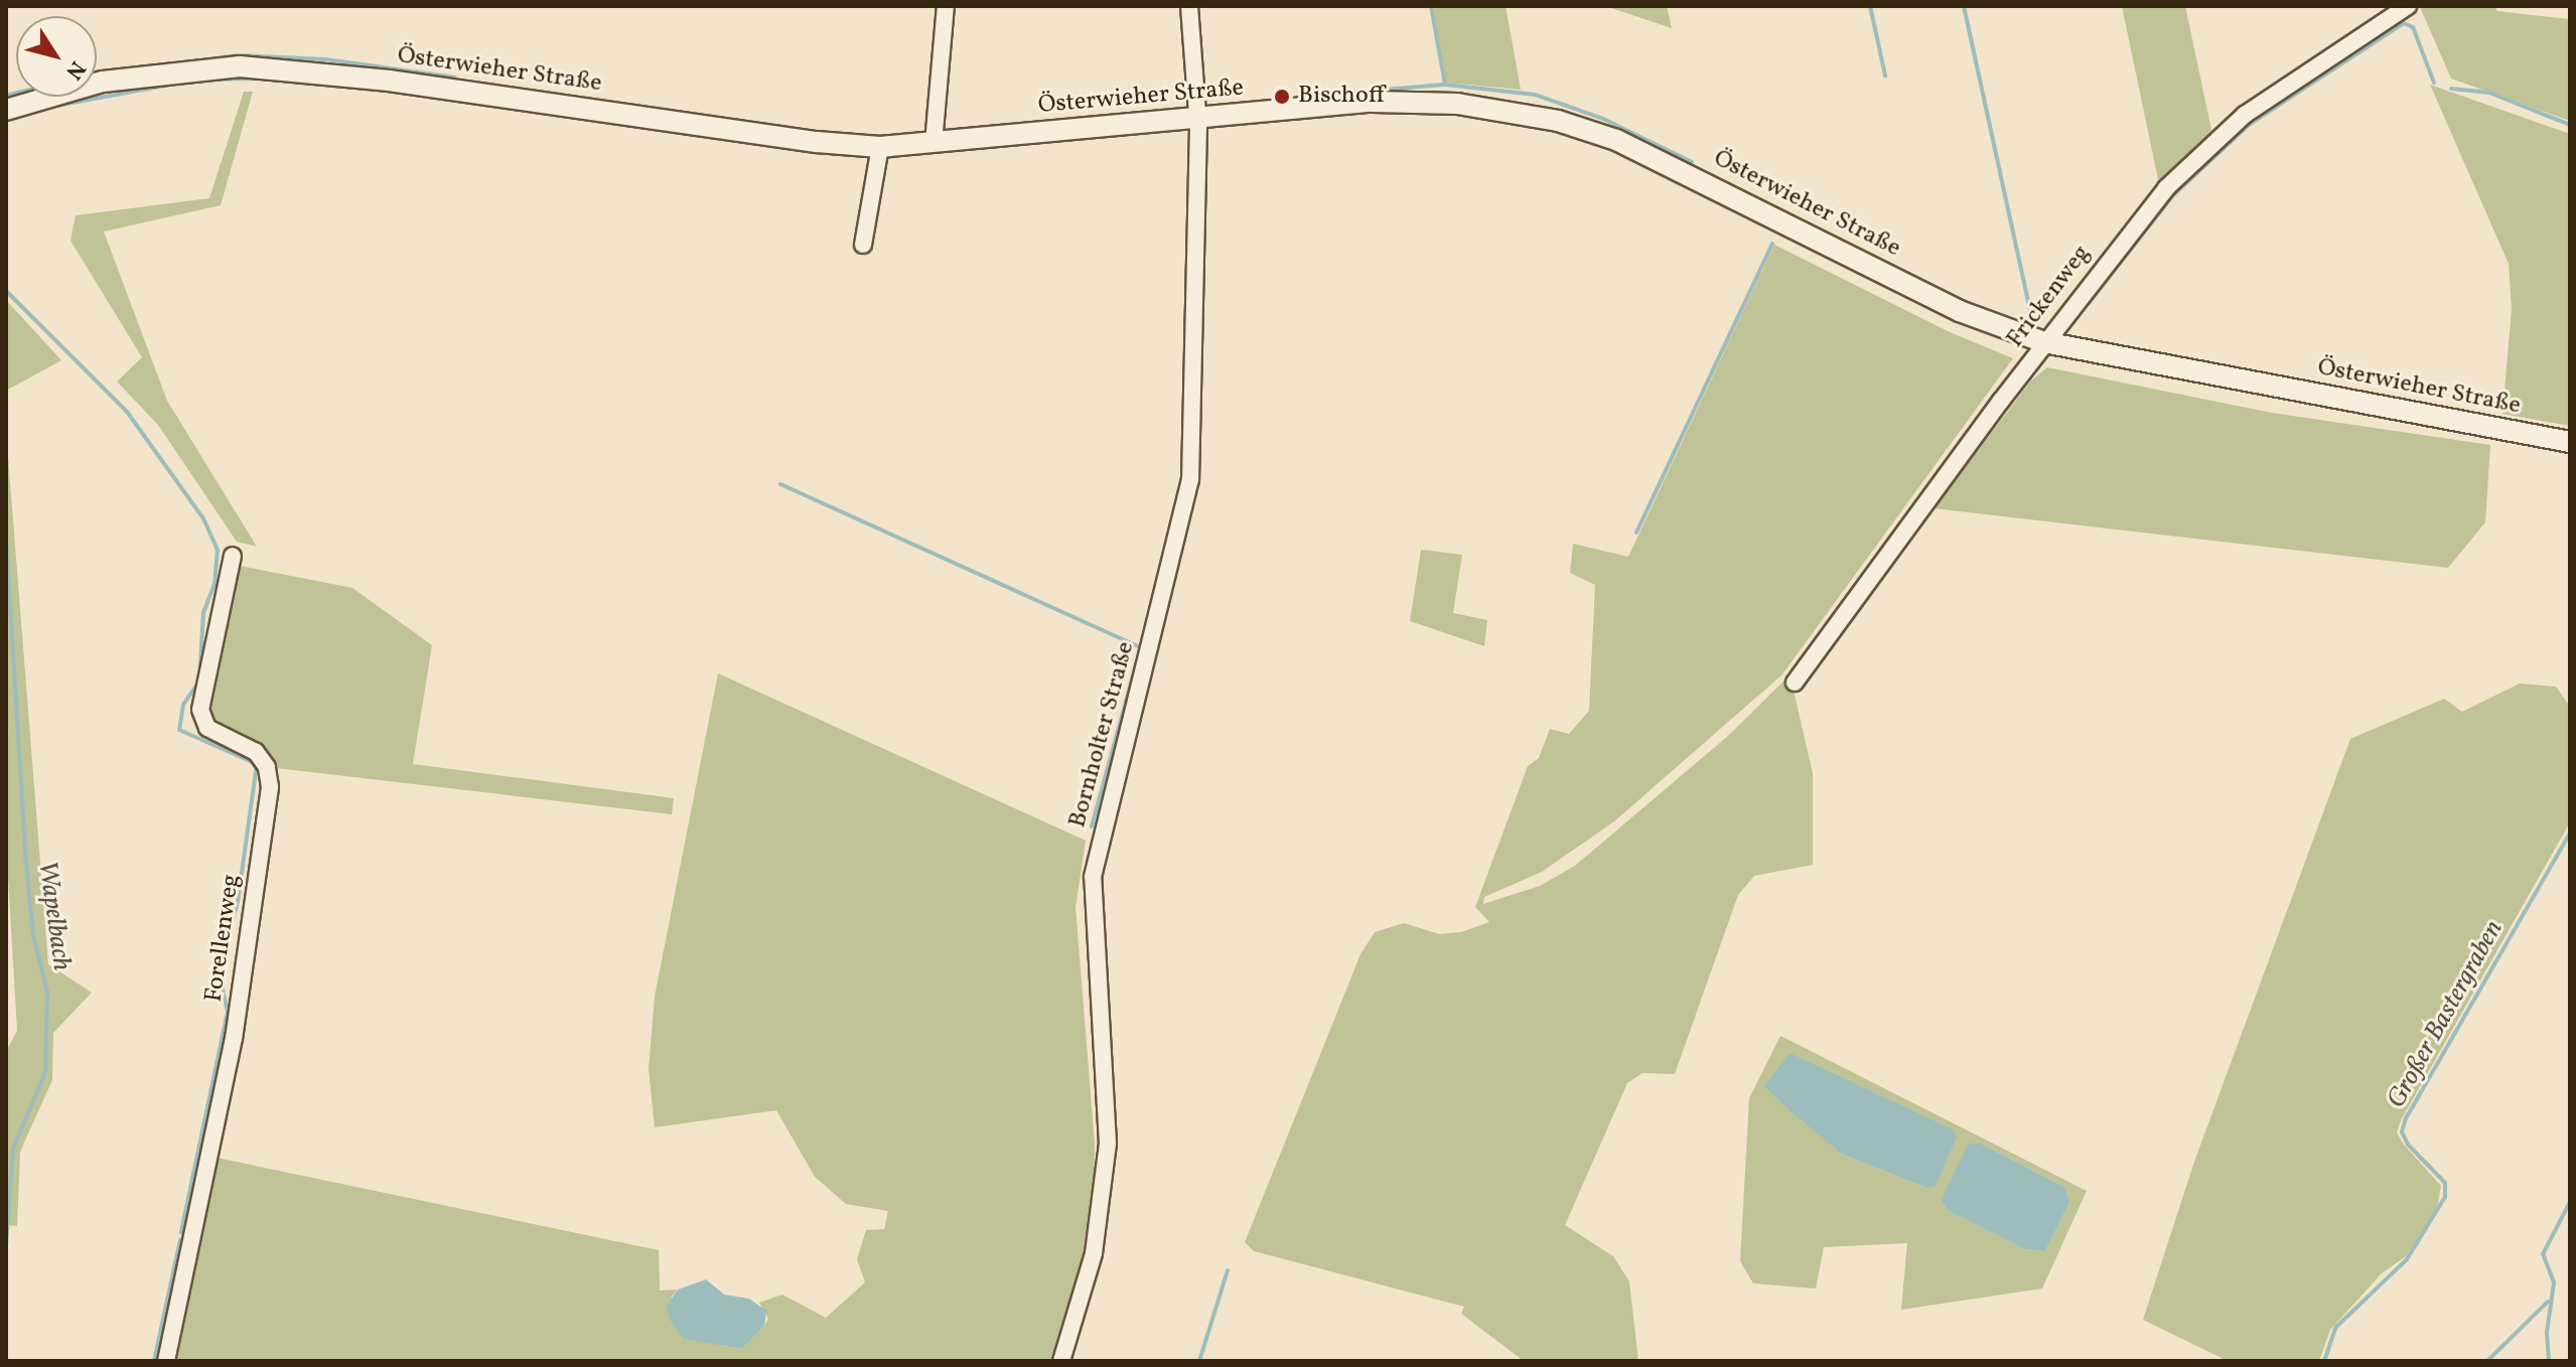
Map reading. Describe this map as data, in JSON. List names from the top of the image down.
{
  "streets": {
    "street": [
      "Österwieher Straße",
      "Frickenweg",
      "Bornholter Straße",
      "Forellenweg"
    ]
  },
  "crossings": [
    ["Österwieher Straße", "Frickenweg"],
    ["Österwieher Straße", "Bornholter Straße"]
  ],
  "water": ["Wapelbach", "Großer Bastergraben"],
  "places": ["Bischoff"],
  "north": "bottom right"
}
